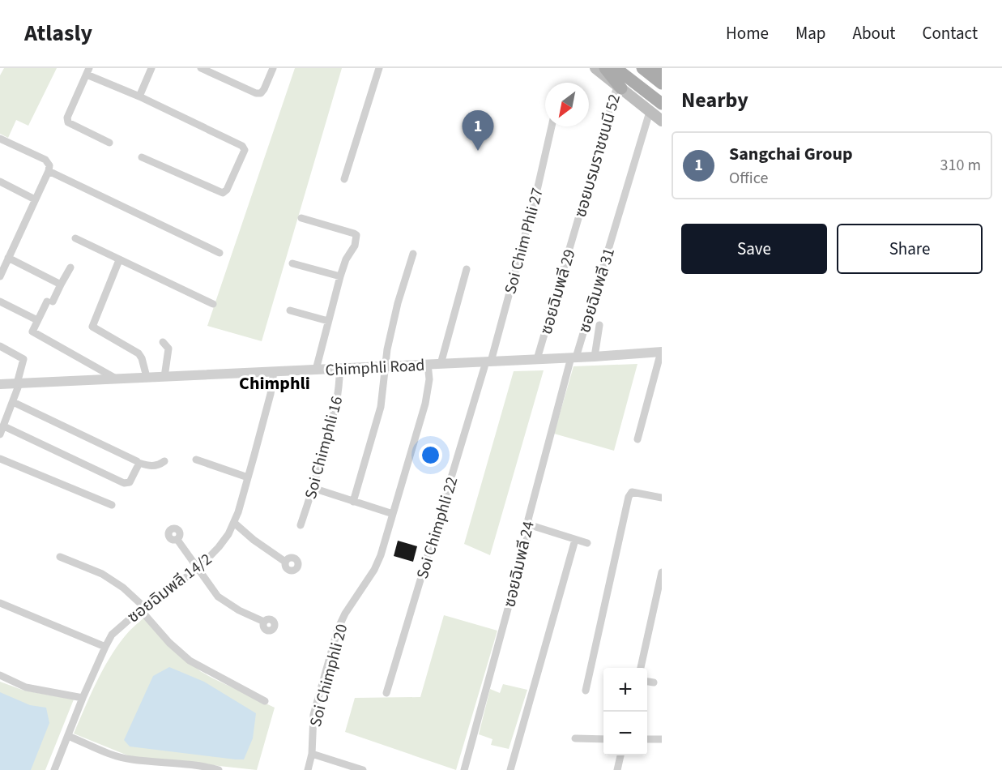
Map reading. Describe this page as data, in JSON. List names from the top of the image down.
{
  "streets": {
    "street": [
      "ซอยบรมราชชนนี 52",
      "Soi Chim Phli 27",
      "ซอยฉิมพลี 31",
      "ซอยฉิมพลี 29",
      "Chimphli Road",
      "Soi Chimphli 16",
      "Soi Chimphli 22",
      "ซอยฉิมพลี 24",
      "ซอยฉิมพลี 14/2",
      "Soi Chimphli 20"
    ]
  },
  "crossings": [
    ["ซอยบรมราชชนนี 52", "ซอยฉิมพลี 29"],
    ["Soi Chim Phli 27", "Chimphli Road"],
    ["Soi Chim Phli 27", "Soi Chimphli 22"],
    ["ซอยฉิมพลี 31", "Chimphli Road"],
    ["ซอยฉิมพลี 31", "ซอยฉิมพลี 24"],
    ["ซอยฉิมพลี 29", "Chimphli Road"],
    ["Chimphli Road", "Soi Chimphli 16"],
    ["Chimphli Road", "Soi Chimphli 22"],
    ["Chimphli Road", "ซอยฉิมพลี 24"],
    ["Chimphli Road", "ซอยฉิมพลี 14/2"],
    ["Chimphli Road", "Soi Chimphli 20"]
  ],
  "districts": ["Chimphli"],
  "north": "bottom left",
  "page": {
    "header": "Atlasly",
    "nav": [
      "Home",
      "Map",
      "About",
      "Contact"
    ],
    "heading": "Nearby",
    "pins": "1",
    "list": [
      {
        "mark": "1",
        "name": "Sangchai Group",
        "note": "Office",
        "value": "310 m"
      }
    ],
    "buttons": ["Save", "Share"],
    "map_buttons": ["+", "−"]
  }
}
